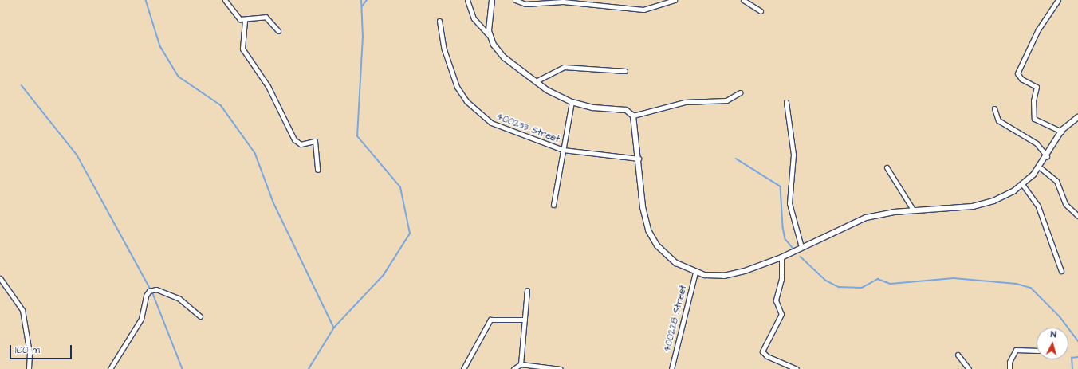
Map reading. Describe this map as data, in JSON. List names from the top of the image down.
{
  "streets": {
    "street": ["400233 Street", "400228 Street"]
  },
  "scale_bar": "100 m",
  "north": "top"
}
